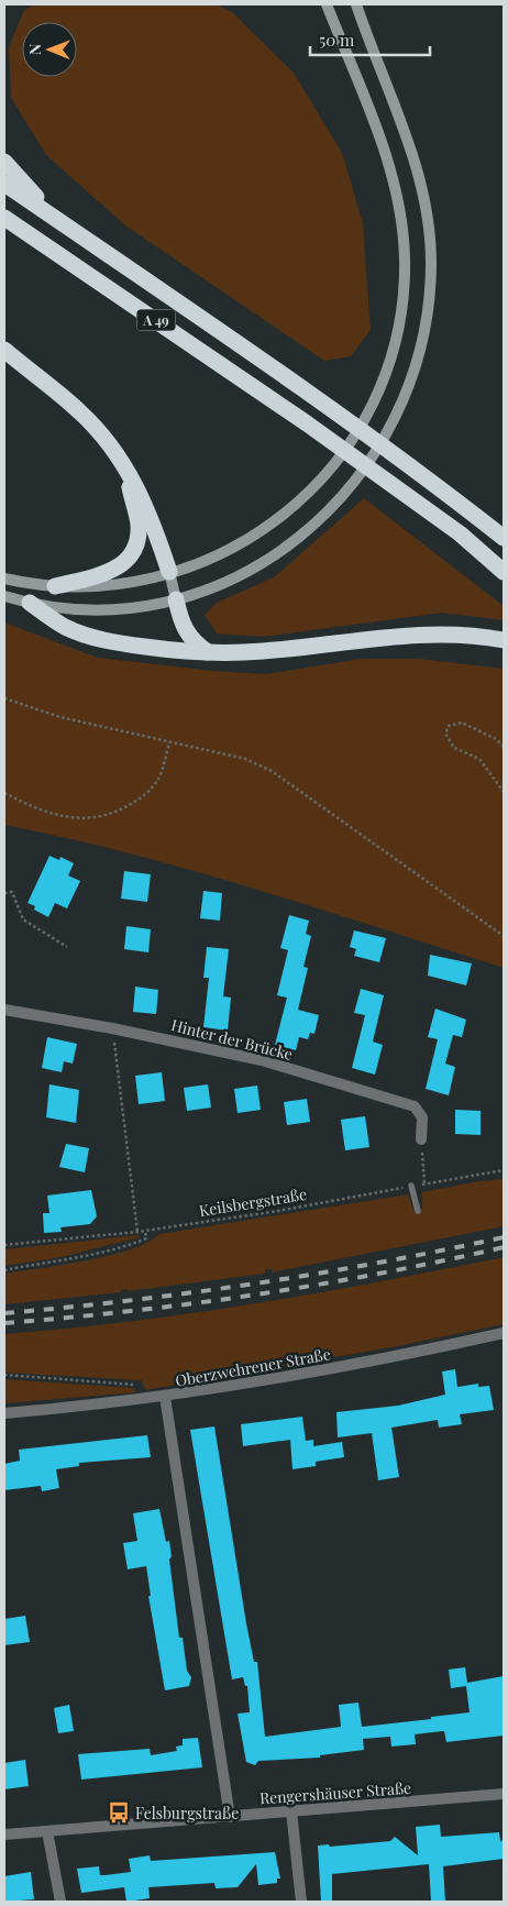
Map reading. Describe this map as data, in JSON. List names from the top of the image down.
{
  "streets": {
    "highway": ["A 49"],
    "street": ["Hinter der Brücke", "Oberzwehrener Straße", "Rengershäuser Straße"],
    "path": ["Keilsbergstraße"]
  },
  "places": {
    "bus stop": ["Felsburgstraße"]
  },
  "scale_bar": "50 m",
  "north": "left"
}
